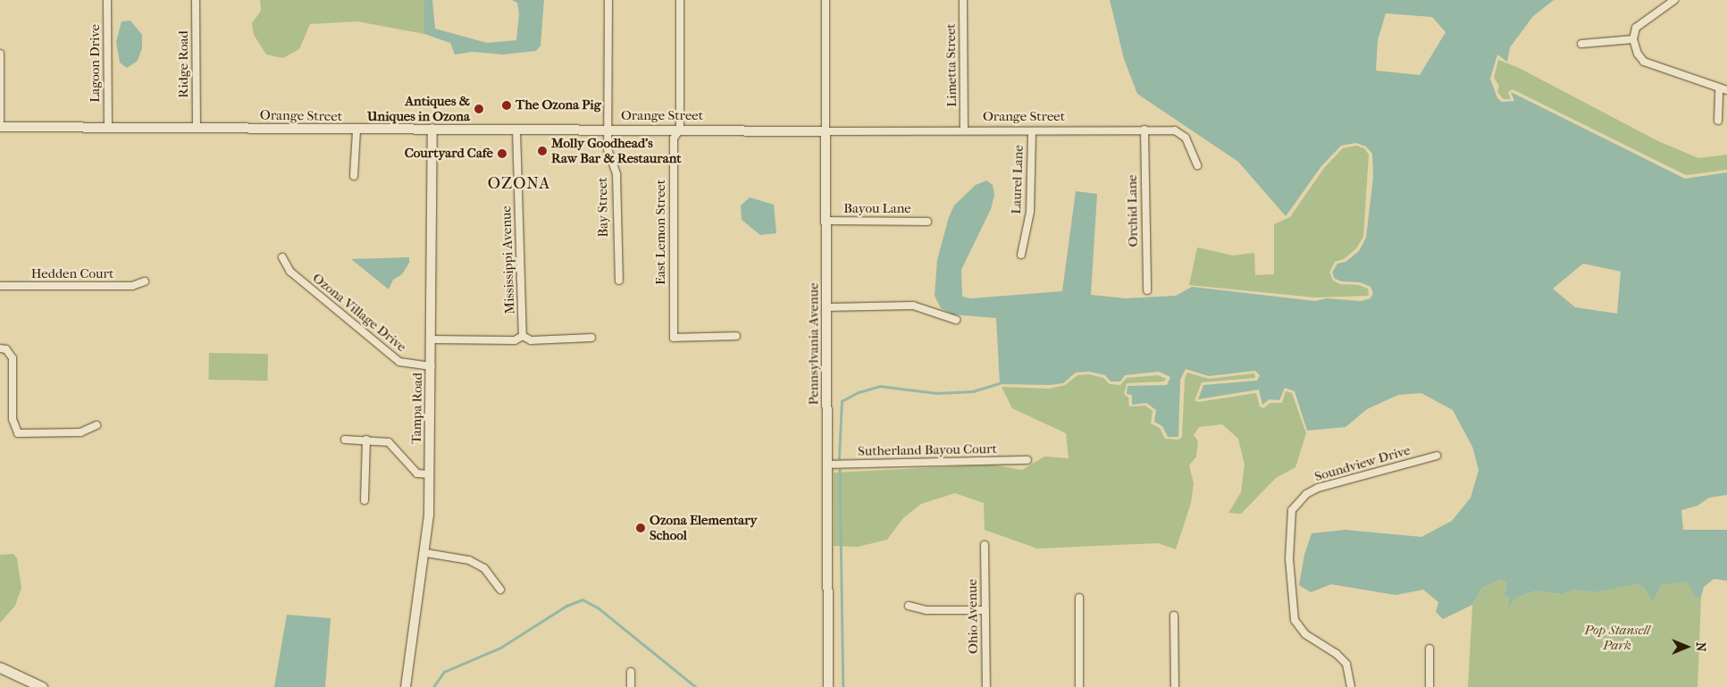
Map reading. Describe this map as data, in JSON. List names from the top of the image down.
{
  "streets": {
    "street": [
      "Lagoon Drive",
      "Ridge Road",
      "Limetta Street",
      "Orange Street",
      "Laurel Lane",
      "Bay Street",
      "Bayou Lane",
      "Orchid Lane",
      "East Lemon Street",
      "Mississippi Avenue",
      "Hedden Court",
      "Ozona Village Drive",
      "Pennsylvania Avenue",
      "Tampa Road",
      "Sutherland Bayou Court",
      "Soundview Drive",
      "Ohio Avenue"
    ]
  },
  "crossings": [
    ["Lagoon Drive", "Orange Street"],
    ["Ridge Road", "Orange Street"],
    ["Limetta Street", "Orange Street"],
    ["Orange Street", "Laurel Lane"],
    ["Orange Street", "Bay Street"],
    ["Orange Street", "Orchid Lane"],
    ["Orange Street", "East Lemon Street"],
    ["Orange Street", "Mississippi Avenue"],
    ["Orange Street", "Pennsylvania Avenue"],
    ["Orange Street", "Tampa Road"],
    ["Bayou Lane", "Pennsylvania Avenue"],
    ["Ozona Village Drive", "Tampa Road"],
    ["Pennsylvania Avenue", "Sutherland Bayou Court"]
  ],
  "districts": ["OZONA"],
  "parks": ["Pop Stansell Park"],
  "places": [
    "The Ozona Pig",
    "Antiques & Uniques in Ozona",
    "Molly Goodhead's Raw Bar & Restaurant",
    "Courtyard Cafe",
    "Ozona Elementary School"
  ],
  "north": "right"
}
